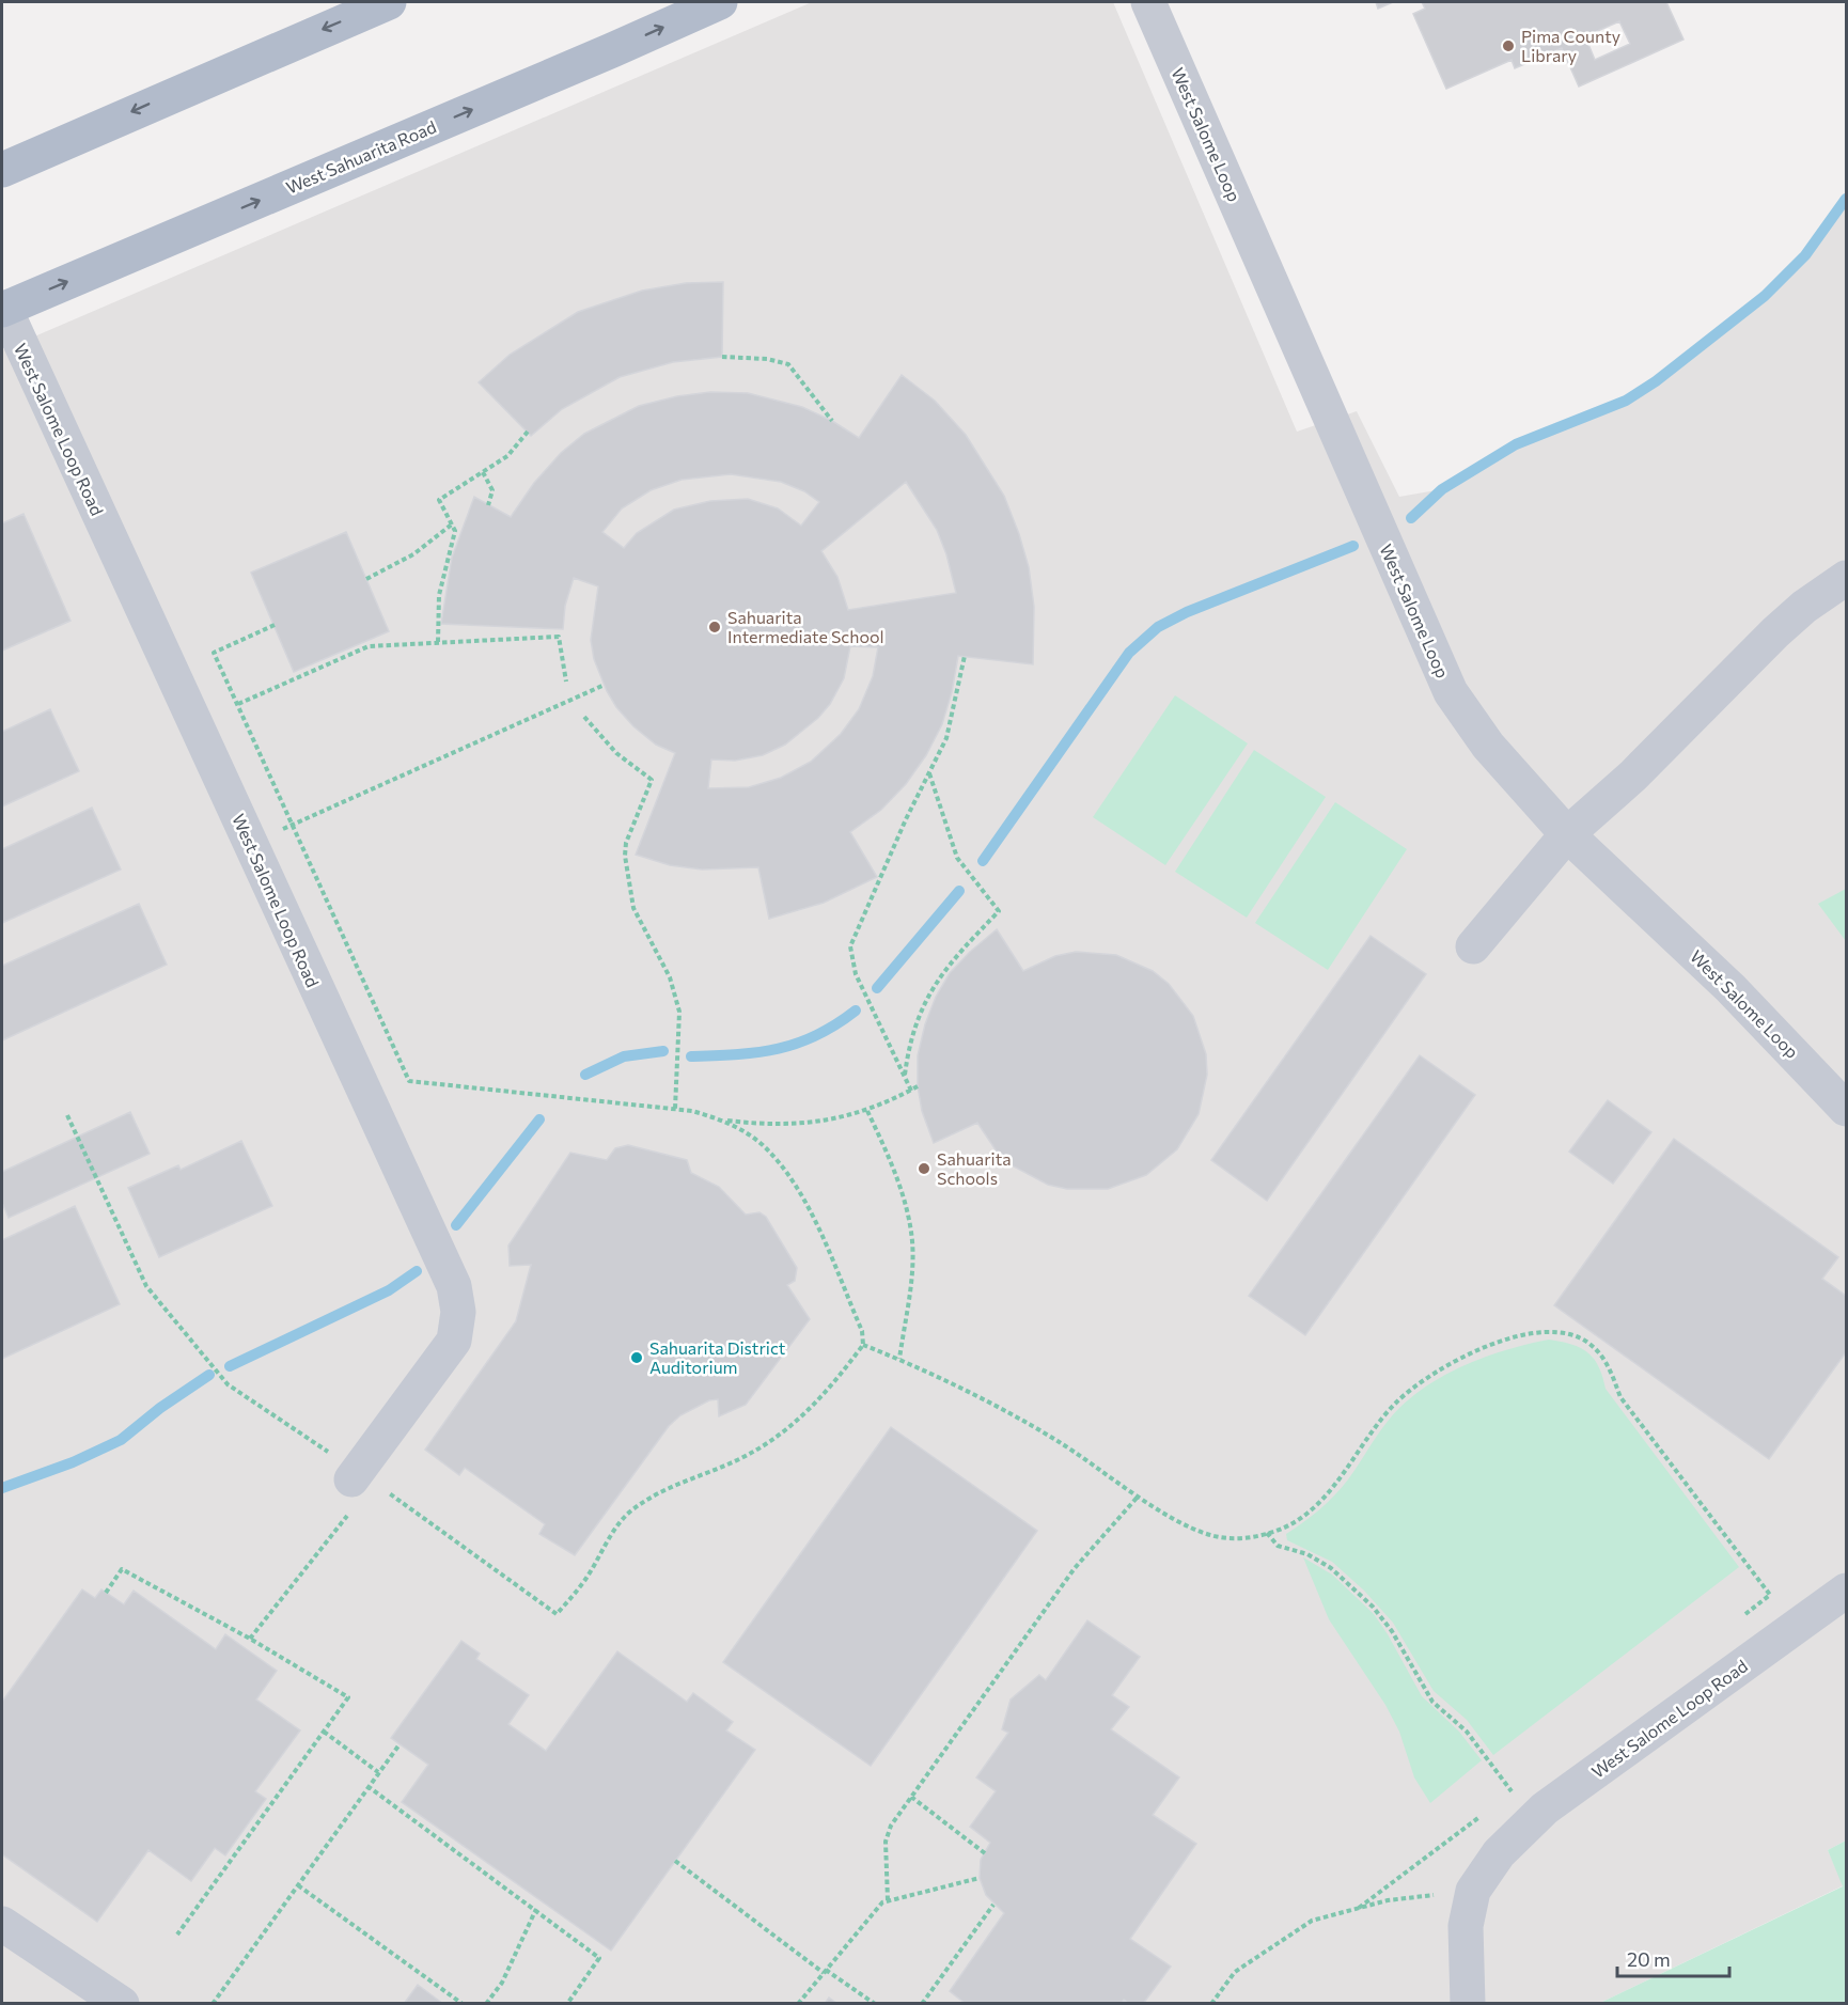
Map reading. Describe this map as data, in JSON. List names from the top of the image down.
{
  "streets": {
    "main road": ["West Sahuarita Road"],
    "lane": ["West Salome Loop", "West Salome Loop Road"]
  },
  "crossings": [
    ["West Sahuarita Road", "West Salome Loop Road"]
  ],
  "places": [
    "Pima County Library",
    "Sahuarita Intermediate School",
    "Sahuarita Schools",
    "Sahuarita District Auditorium"
  ],
  "scale_bar": "20 m"
}
